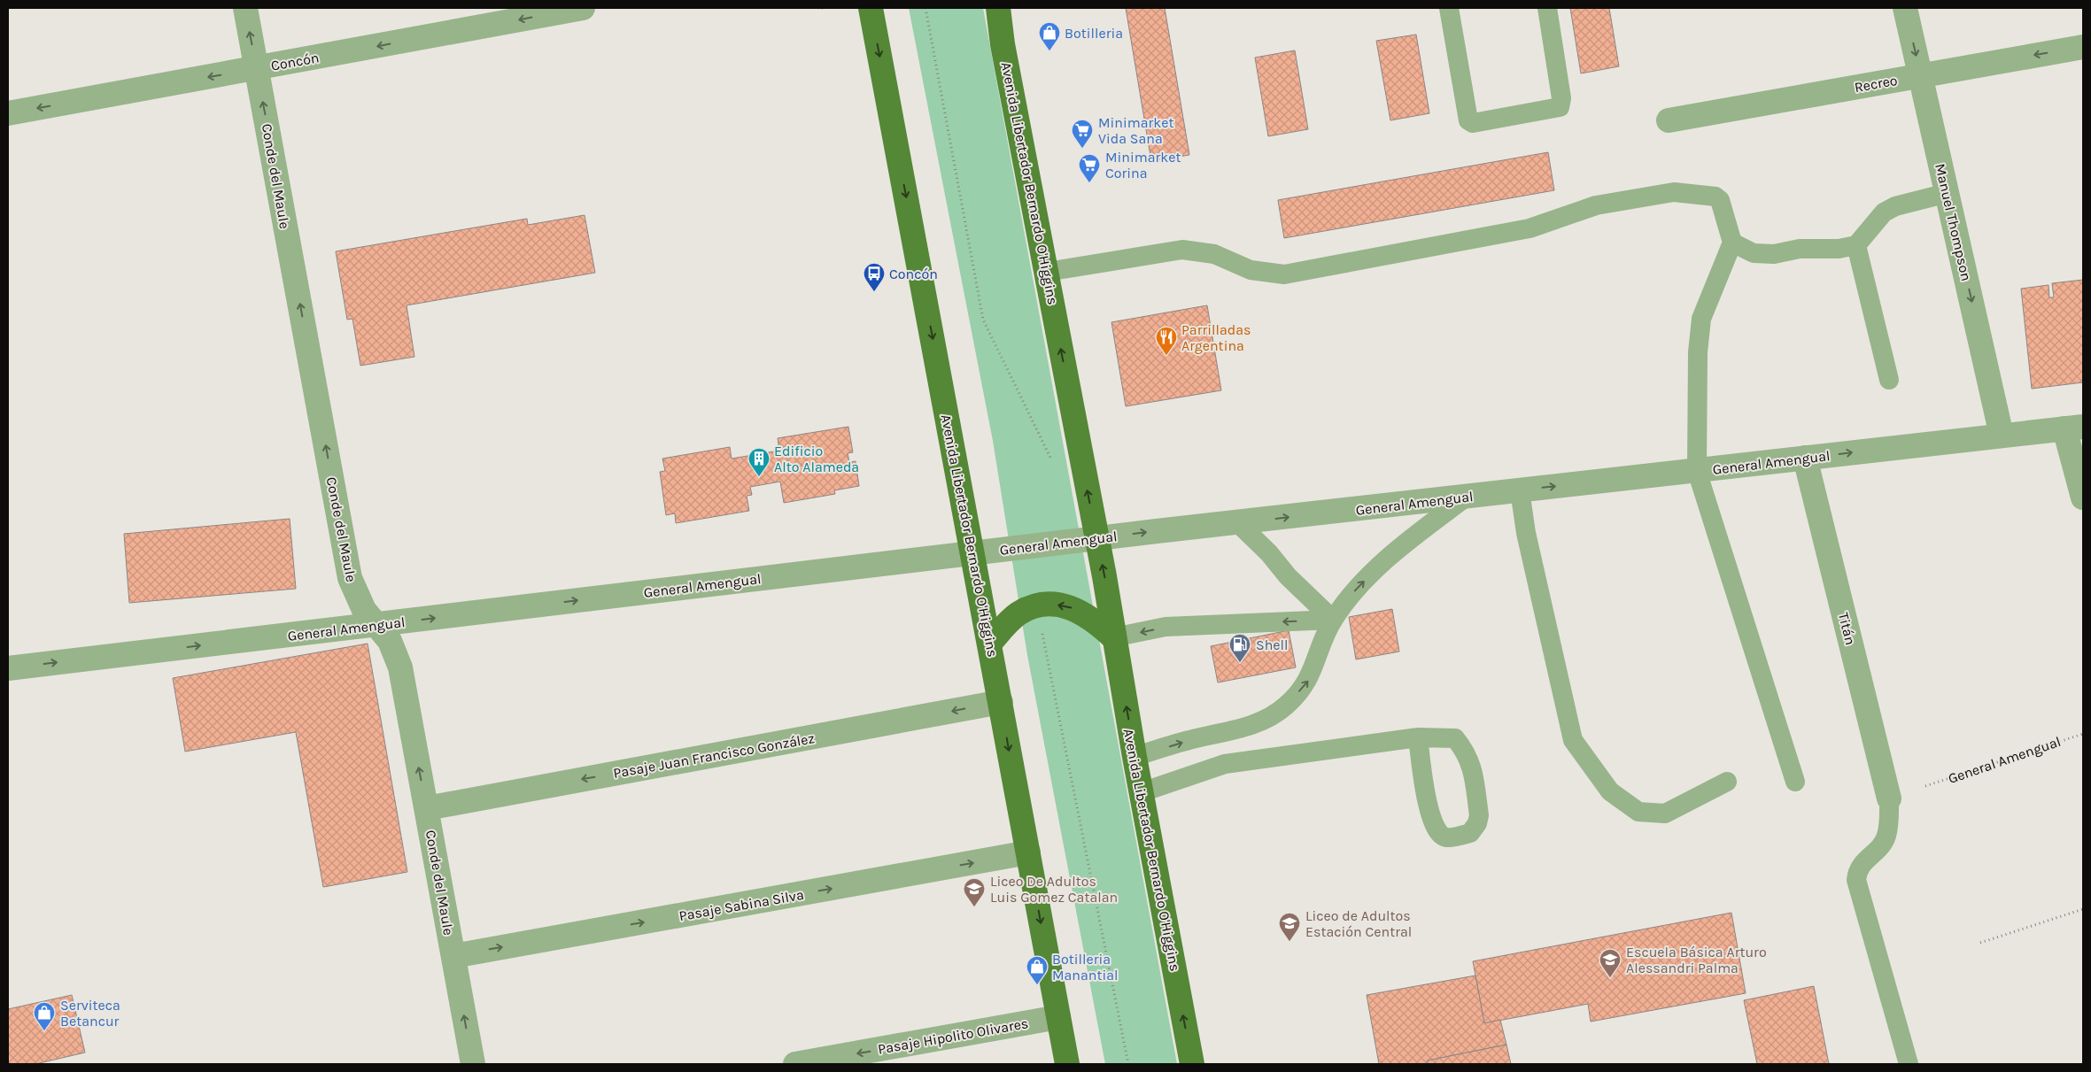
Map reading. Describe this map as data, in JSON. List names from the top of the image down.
{
  "streets": {
    "main road": ["Avenida Libertador Bernardo O'Higgins"],
    "street": [
      "Concón",
      "Recreo",
      "Conde del Maule",
      "Manuel Thompson",
      "General Amengual",
      "Titán",
      "Pasaje Juan Francisco González",
      "Pasaje Sabina Silva",
      "Pasaje Hipolito Olivares"
    ]
  },
  "crossings": [
    ["Concón", "Conde del Maule"],
    ["Recreo", "Manuel Thompson"],
    ["Conde del Maule", "General Amengual"],
    ["Conde del Maule", "Pasaje Juan Francisco González"],
    ["Conde del Maule", "Pasaje Sabina Silva"],
    ["Avenida Libertador Bernardo O'Higgins", "General Amengual"],
    ["Avenida Libertador Bernardo O'Higgins", "Pasaje Juan Francisco González"],
    ["Avenida Libertador Bernardo O'Higgins", "Pasaje Sabina Silva"],
    ["Avenida Libertador Bernardo O'Higgins", "Pasaje Hipolito Olivares"],
    ["Manuel Thompson", "General Amengual"],
    ["General Amengual", "Titán"]
  ],
  "one_way": [
    "Concón",
    "Recreo",
    "Conde del Maule",
    "Manuel Thompson",
    "General Amengual",
    "Pasaje Juan Francisco González",
    "Pasaje Sabina Silva",
    "Pasaje Hipolito Olivares"
  ],
  "places": {
    "shop": ["Botilleria", "Botilleria Manantial", "Serviteca Betancur"],
    "supermarket": ["Minimarket Vida Sana", "Minimarket Corina"],
    "bus stop": ["Concón"],
    "restaurant": ["Parrilladas Argentina"],
    "building": ["Edificio Alto Alameda"],
    "fuel station": ["Shell"],
    "school or university": ["Liceo De Adultos Luis Gomez Catalan", "Liceo de Adultos Estación Central", "Escuela Básica Arturo Alessandri Palma"]
  }
}
